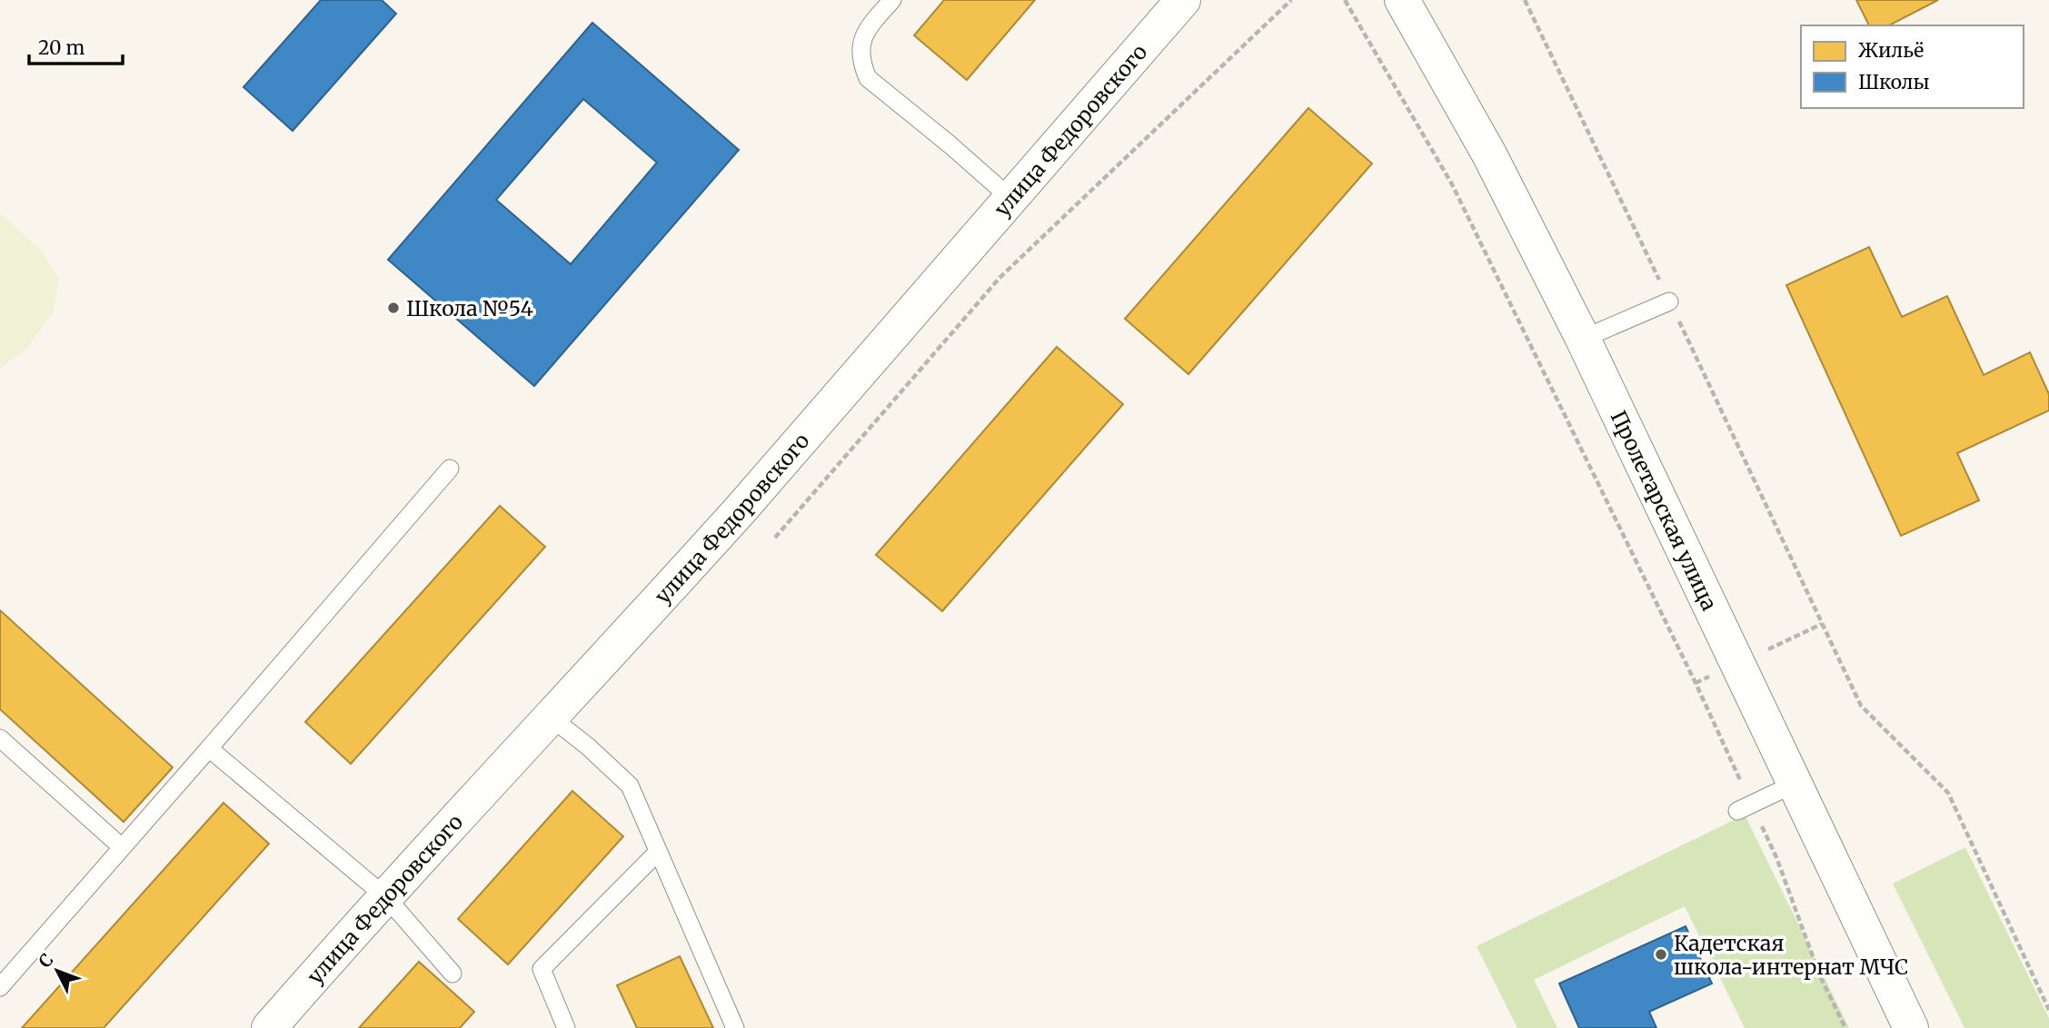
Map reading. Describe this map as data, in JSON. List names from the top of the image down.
{
  "streets": {
    "street": ["улица Федоровского", "Пролетарская улица"]
  },
  "places": ["Школа №54", "Кадетская школа-интернат МЧС"],
  "legend": ["Жильё", "Школы"],
  "scale_bar": "20 m",
  "north": "top left"
}
